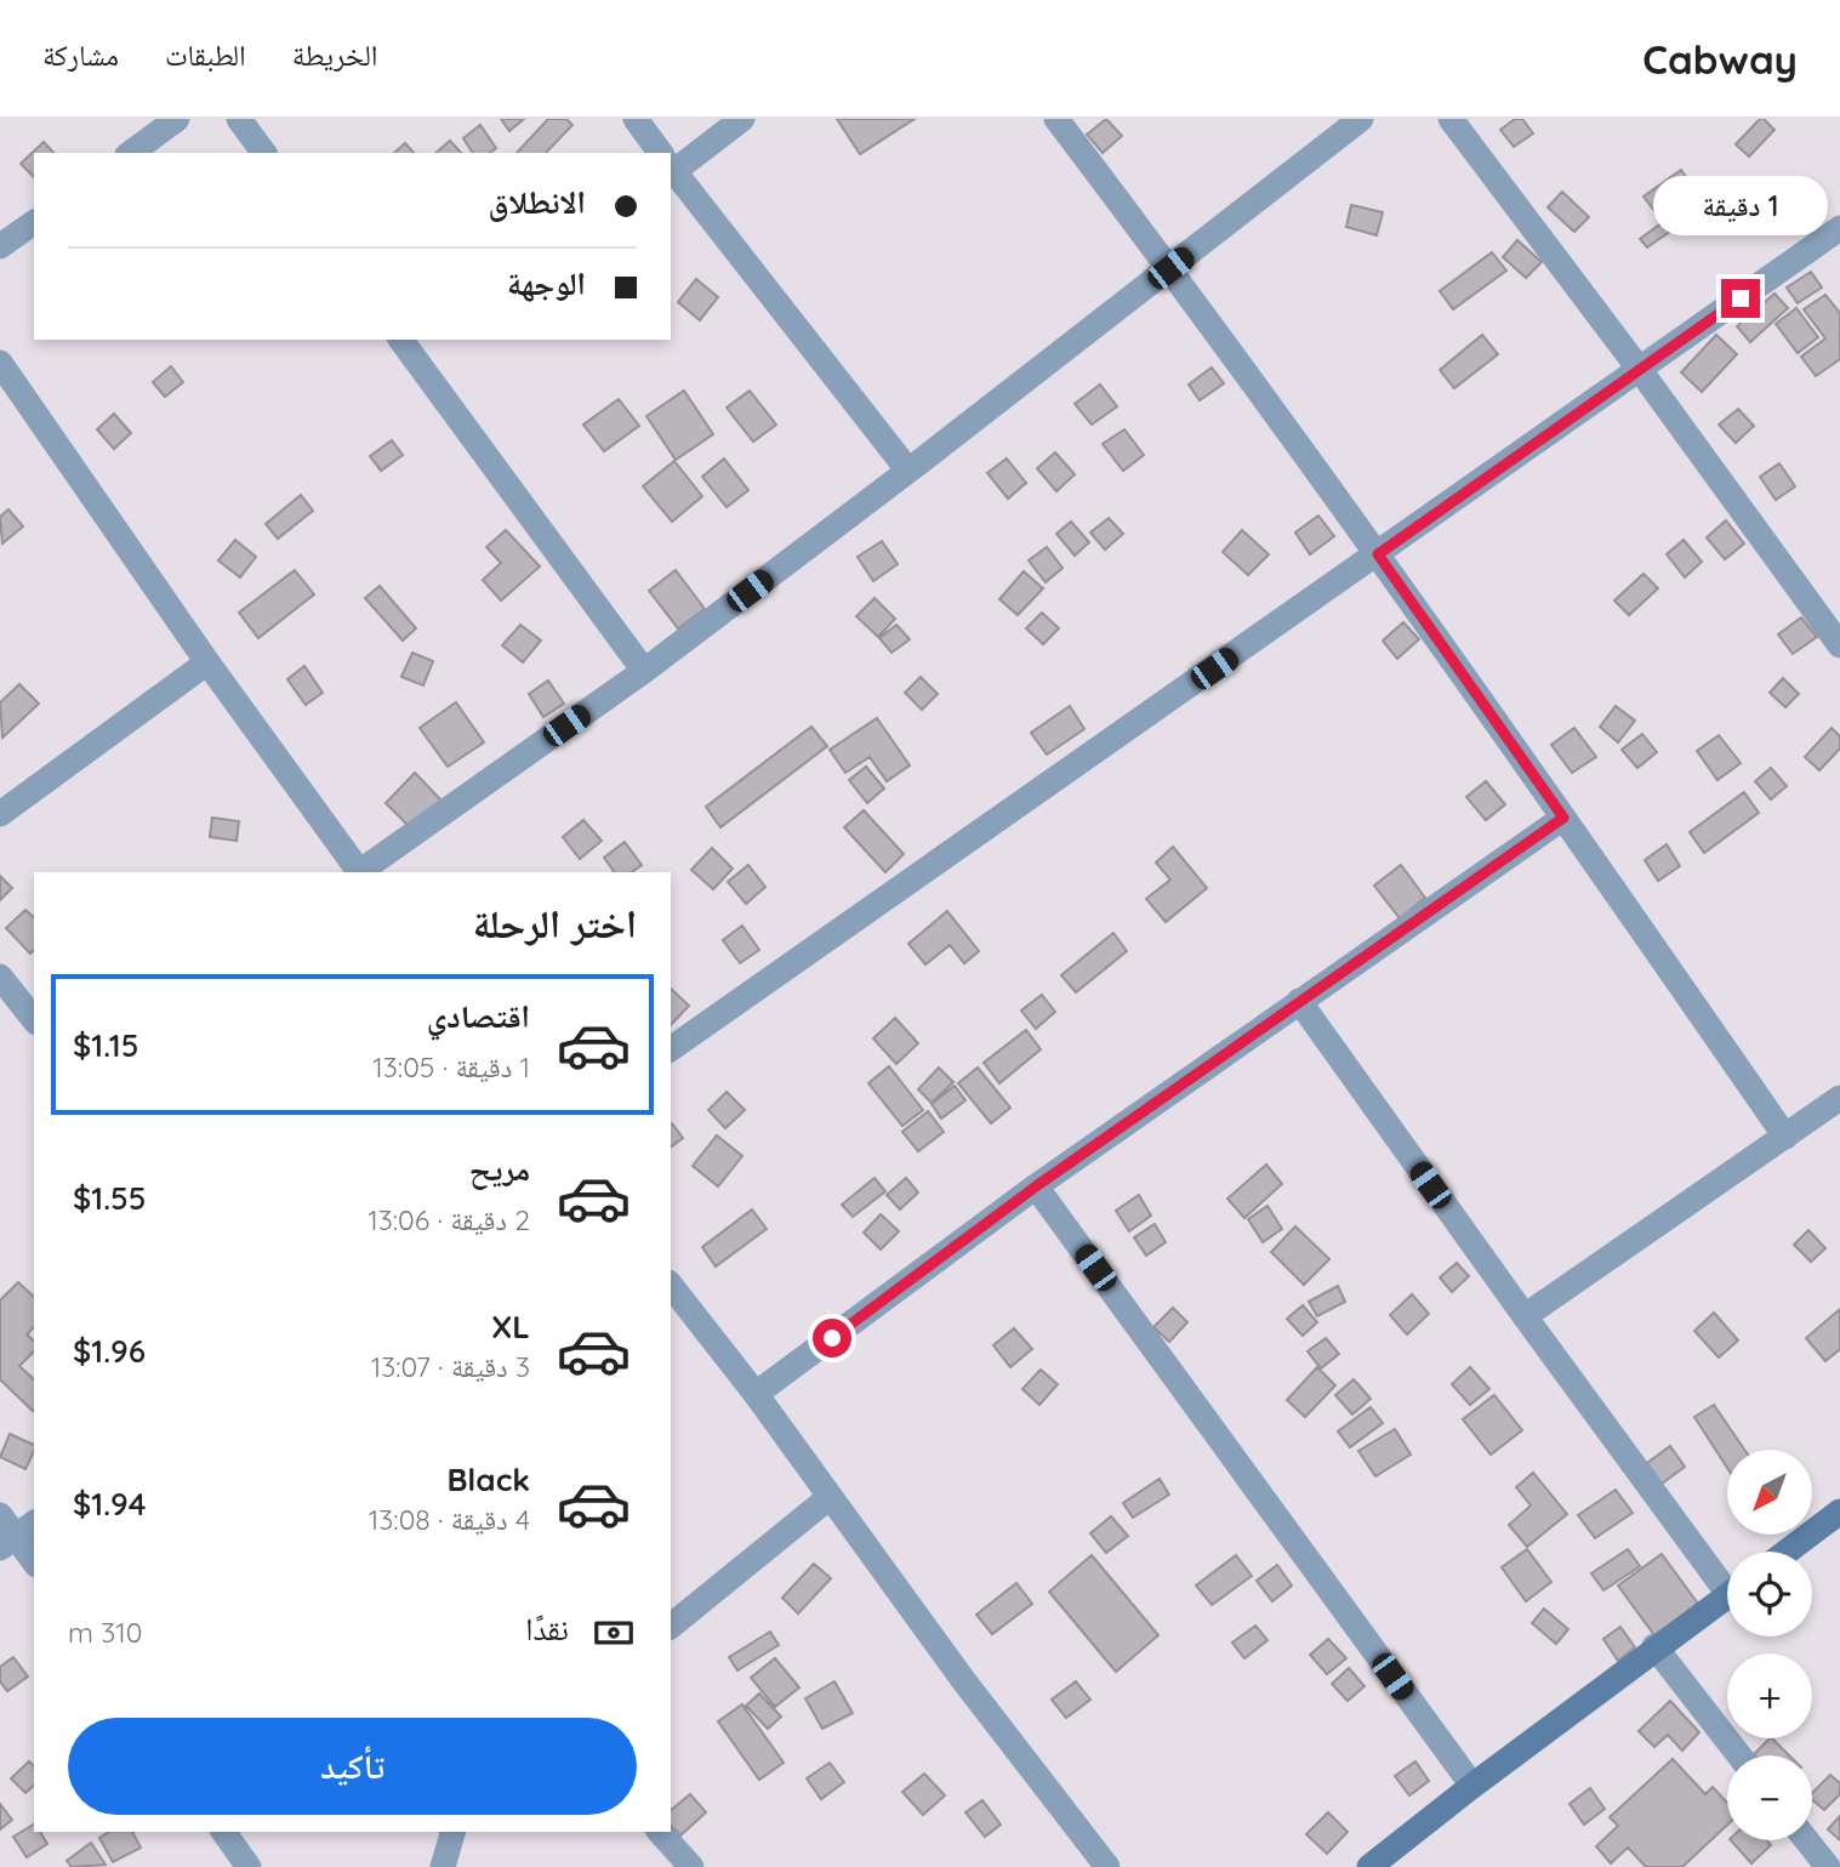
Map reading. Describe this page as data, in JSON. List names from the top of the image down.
{
  "north": "bottom left",
  "page": {
    "header": "Cabway",
    "nav": ["الخريطة", "الطبقات", "مشاركة"],
    "banner": ["الانطلاق", "الوجهة"],
    "bubble": "1 دقيقة",
    "heading": "اختر الرحلة",
    "list": [
      {
        "name": "اقتصادي",
        "note": "1 دقيقة · 13:05",
        "value": "$1.15"
      },
      {
        "name": "مريح",
        "note": "2 دقيقة · 13:06",
        "value": "$1.55"
      },
      {
        "name": "XL",
        "note": "3 دقيقة · 13:07",
        "value": "$1.96"
      },
      {
        "name": "Black",
        "note": "4 دقيقة · 13:08",
        "value": "$1.94"
      }
    ],
    "map_buttons": ["+", "−"],
    "pay": ["نقدًا", "310 m"],
    "buttons": "تأكيد"
  }
}
